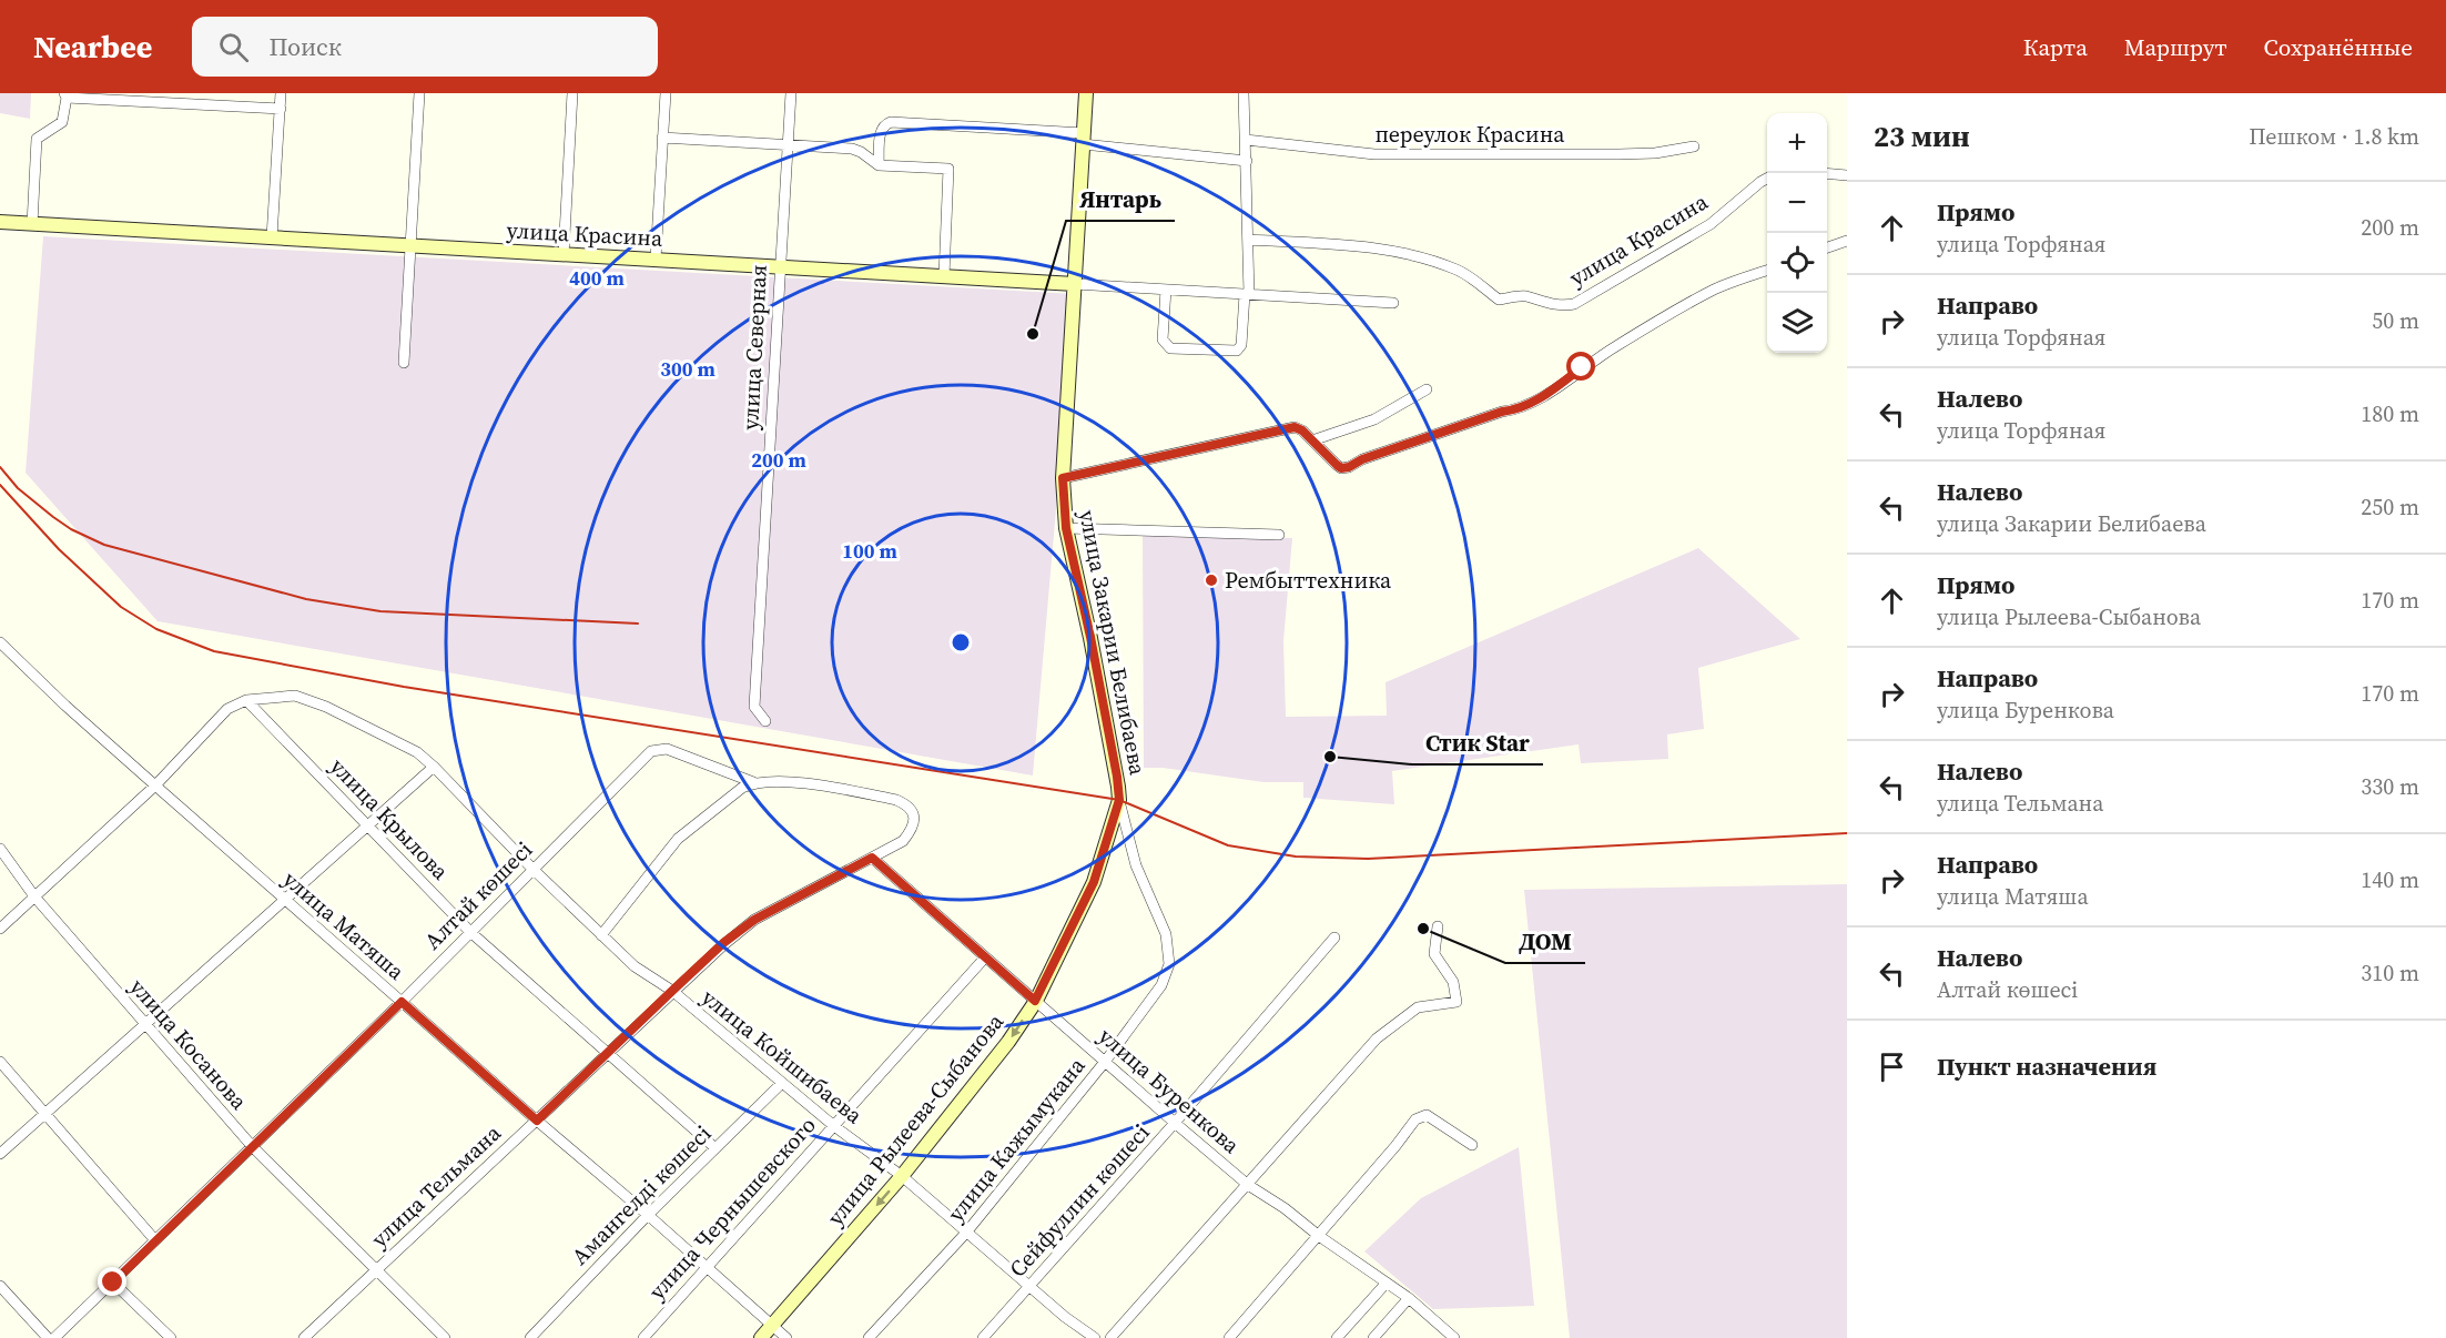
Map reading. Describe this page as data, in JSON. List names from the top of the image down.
{
  "streets": {
    "street": [
      "переулок Красина",
      "улица Красина",
      "улица Северная",
      "улица Закарии Белибаева",
      "улица Крылова",
      "Алтай көшесі",
      "улица Матяша",
      "улица Косанова",
      "улица Койшибаева",
      "улица Буренкова",
      "улица Рылеева-Сыбанова",
      "улица Кажымукана",
      "улица Тельмана",
      "Амангелді көшесі",
      "Сейфуллин көшесі",
      "улица Чернышевского"
    ]
  },
  "crossings": [
    ["улица Красина", "улица Северная"],
    ["улица Красина", "улица Закарии Белибаева"],
    ["улица Закарии Белибаева", "улица Рылеева-Сыбанова"],
    ["улица Закарии Белибаева", "улица Кажымукана"],
    ["улица Крылова", "Алтай көшесі"],
    ["улица Крылова", "улица Койшибаева"],
    ["улица Крылова", "улица Тельмана"],
    ["улица Крылова", "Амангелді көшесі"],
    ["Алтай көшесі", "улица Матяша"],
    ["Алтай көшесі", "улица Косанова"],
    ["Алтай көшесі", "улица Койшибаева"],
    ["Алтай көшесі", "улица Тельмана"],
    ["улица Матяша", "улица Рылеева-Сыбанова"],
    ["улица Матяша", "улица Тельмана"],
    ["улица Матяша", "Амангелді көшесі"],
    ["улица Матяша", "улица Чернышевского"],
    ["улица Косанова", "улица Тельмана"],
    ["улица Койшибаева", "улица Рылеева-Сыбанова"],
    ["улица Койшибаева", "улица Кажымукана"],
    ["улица Койшибаева", "улица Тельмана"],
    ["улица Койшибаева", "Амангелді көшесі"],
    ["улица Койшибаева", "Сейфуллин көшесі"],
    ["улица Койшибаева", "улица Чернышевского"],
    ["улица Буренкова", "улица Рылеева-Сыбанова"],
    ["улица Буренкова", "улица Кажымукана"],
    ["улица Буренкова", "улица Тельмана"],
    ["улица Буренкова", "Сейфуллин көшесі"],
    ["улица Буренкова", "улица Чернышевского"],
    ["улица Рылеева-Сыбанова", "улица Кажымукана"]
  ],
  "one_way": ["улица Рылеева-Сыбанова"],
  "places": [
    "Янтарь",
    "Рембыттехника",
    "Стик Star",
    "ДОМ"
  ],
  "page": {
    "header": "Nearbee",
    "search": "Поиск",
    "nav": ["Карта", "Маршрут", "Сохранённые"],
    "heading": ["23 мин", "Пешком · 1.8 km"],
    "map_buttons": ["+", "−"],
    "list": [
      ["Прямо", "улица Торфяная", "200 m"],
      ["Направо", "улица Торфяная", "50 m"],
      ["Налево", "улица Торфяная", "180 m"],
      ["Налево", "улица Закарии Белибаева", "250 m"],
      ["Прямо", "улица Рылеева-Сыбанова", "170 m"],
      ["Направо", "улица Буренкова", "170 m"],
      ["Налево", "улица Тельмана", "330 m"],
      ["Направо", "улица Матяша", "140 m"],
      ["Налево", "Алтай көшесі", "310 m"],
      "Пункт назначения"
    ]
  },
  "rings": [
    "400 m",
    "300 m",
    "200 m",
    "100 m"
  ]
}
